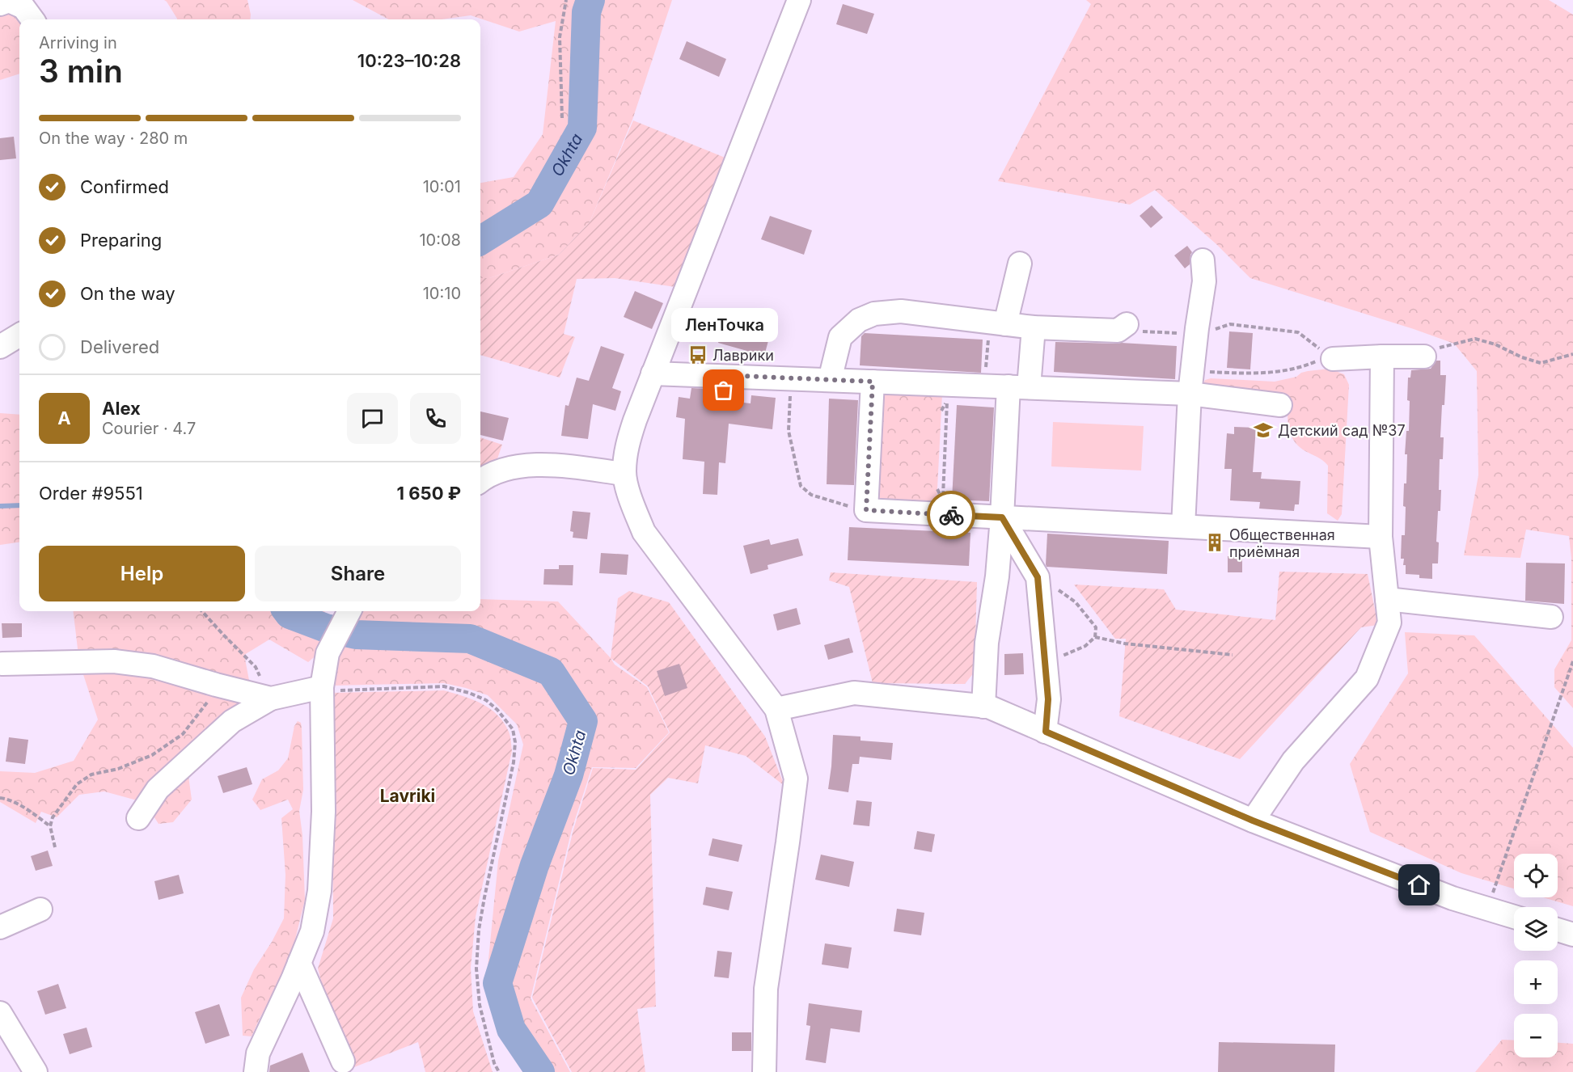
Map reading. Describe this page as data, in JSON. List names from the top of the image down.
{
  "districts": ["Lavriki"],
  "water": ["Okhta"],
  "places": {
    "bus stop": ["Лаврики"],
    "other": ["ЛенТочка"],
    "school or university": ["Детский сад №37"],
    "building": ["Общественная приёмная"]
  },
  "page": {
    "heading": ["3 min", "Arriving in", "10:23–10:28"],
    "panel": [
      "Alex",
      "Courier · 4.7",
      "Order #9551",
      "1 650 ₽"
    ],
    "bar": "On the way · 280 m",
    "list": [
      ["Confirmed", "10:01"],
      ["Preparing", "10:08"],
      ["On the way", "10:10"],
      "Delivered"
    ],
    "bubble": "ЛенТочка",
    "round": "A",
    "buttons": ["Help", "Share"],
    "map_buttons": ["+", "−"]
  }
}
